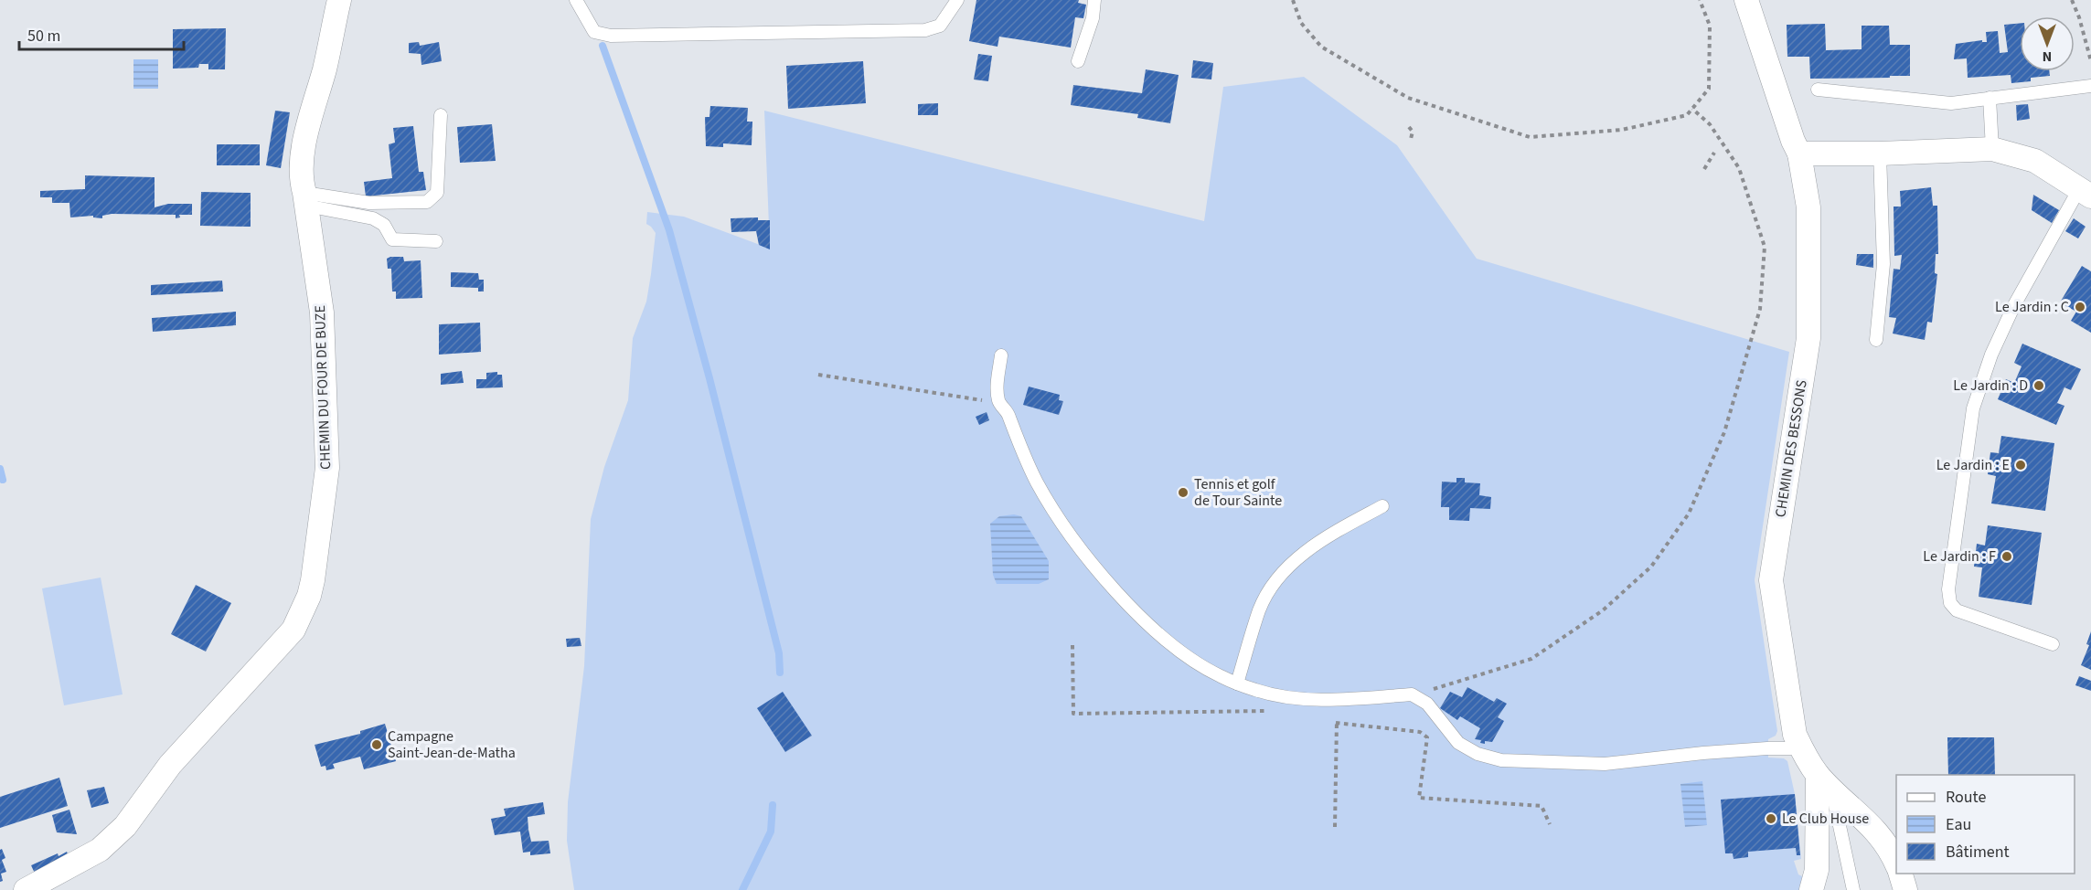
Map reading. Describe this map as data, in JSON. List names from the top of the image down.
{
  "streets": {
    "street": ["CHEMIN DU FOUR DE BUZE", "CHEMIN DES BESSONS"]
  },
  "places": [
    "Le Jardin : C",
    "Le Jardin : D",
    "Le Jardin : E",
    "Tennis et golf de Tour Sainte",
    "Le Jardin : F",
    "Campagne Saint-Jean-de-Matha",
    "Le Club House"
  ],
  "legend": ["Route", "Eau", "Bâtiment"],
  "scale_bar": "50 m",
  "north": "bottom"
}
